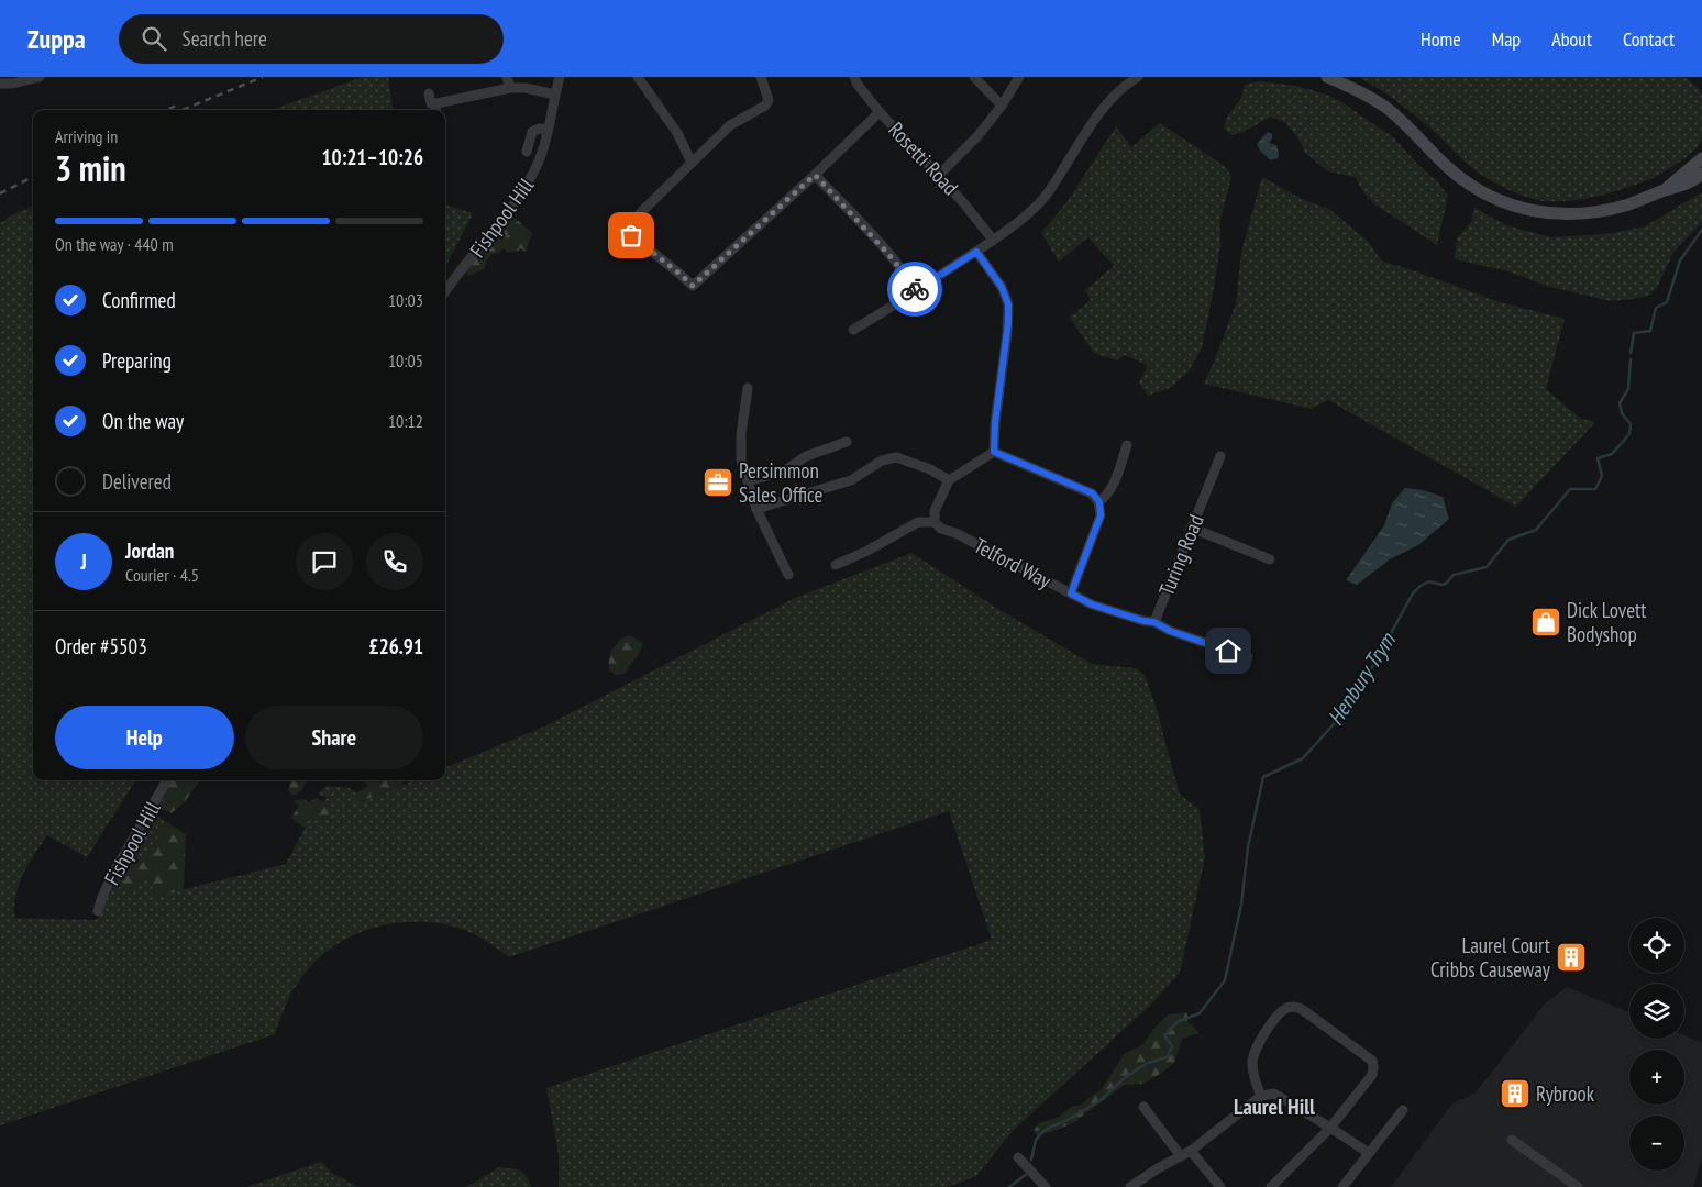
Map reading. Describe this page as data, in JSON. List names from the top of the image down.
{
  "streets": {
    "street": [
      "Rosetti Road",
      "Fishpool Hill",
      "Turing Road",
      "Telford Way"
    ]
  },
  "crossings": [
    ["Turing Road", "Telford Way"]
  ],
  "districts": ["Laurel Hill"],
  "water": ["Henbury Trym"],
  "places": {
    "office": ["Persimmon Sales Office"],
    "shop": ["Dick Lovett Bodyshop"],
    "building": ["Laurel Court Cribbs Causeway", "Rybrook"]
  },
  "page": {
    "header": "Zuppa",
    "search": "Search here",
    "nav": [
      "Home",
      "Map",
      "About",
      "Contact"
    ],
    "heading": ["3 min", "Arriving in", "10:21–10:26"],
    "panel": [
      "Jordan",
      "Courier · 4.5",
      "Order #5503",
      "£26.91"
    ],
    "bar": "On the way · 440 m",
    "list": [
      ["Confirmed", "10:03"],
      ["Preparing", "10:05"],
      ["On the way", "10:12"],
      "Delivered"
    ],
    "round": "J",
    "buttons": ["Help", "Share"],
    "map_buttons": ["+", "−"]
  }
}
